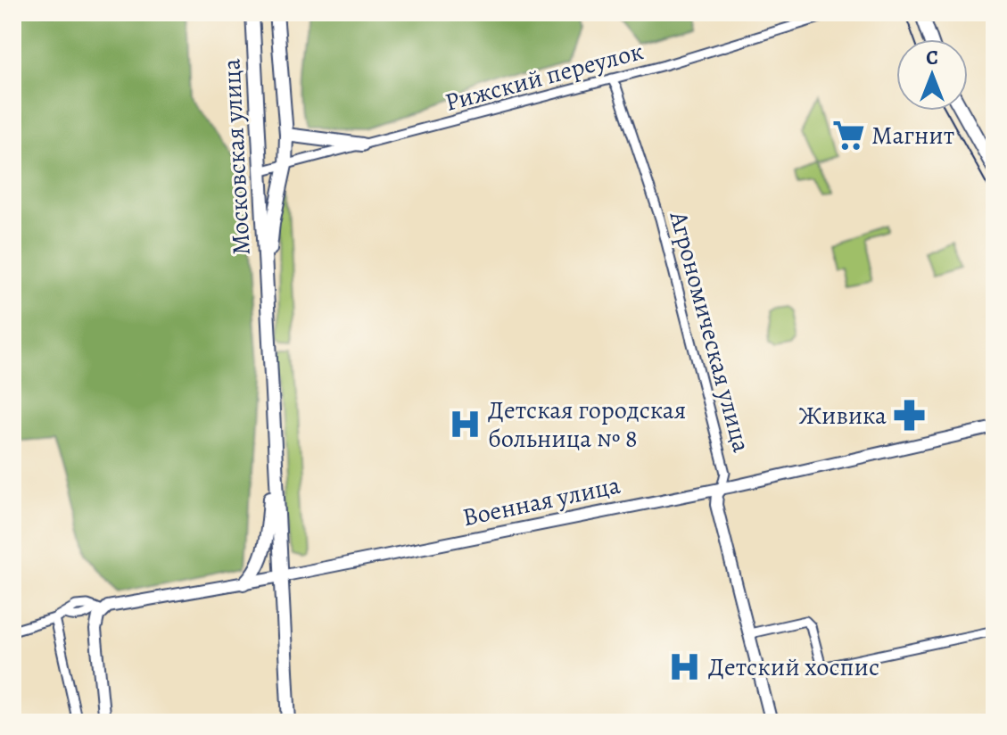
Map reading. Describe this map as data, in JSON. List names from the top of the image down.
{
  "streets": {
    "main road": ["Московская улица"],
    "street": ["Рижский переулок", "Агрономическая улица", "Военная улица"]
  },
  "crossings": [
    ["Рижский переулок", "Московская улица"],
    ["Рижский переулок", "Агрономическая улица"],
    ["Московская улица", "Военная улица"],
    ["Агрономическая улица", "Военная улица"]
  ],
  "places": {
    "supermarket": ["Магнит"],
    "pharmacy": ["Живика"],
    "hospital": ["Детская городская больница № 8", "Детский хоспис"]
  },
  "north": "top"
}
